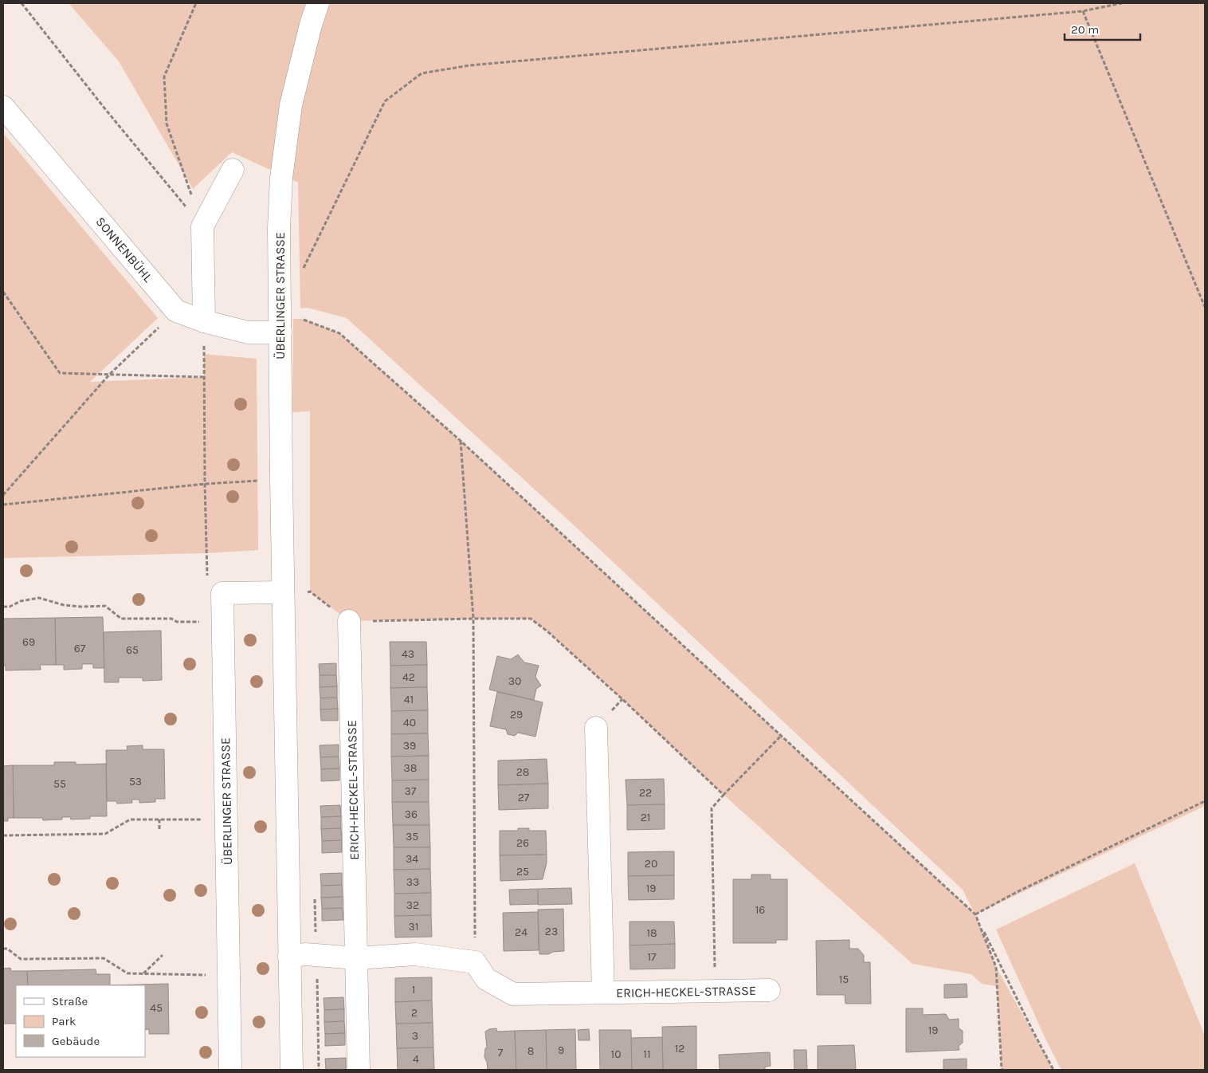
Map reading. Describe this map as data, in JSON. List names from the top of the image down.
{
  "streets": {
    "street": ["SONNENBÜHL", "ÜBERLINGER STRASSE", "ERICH-HECKEL-STRASSE"]
  },
  "crossings": [
    ["SONNENBÜHL", "ÜBERLINGER STRASSE"]
  ],
  "house_numbers": [
    "69",
    "67",
    "65",
    "43",
    "42",
    "30",
    "41",
    "29",
    "40",
    "39",
    "38",
    "28",
    "53",
    "55",
    "37",
    "22",
    "27",
    "36",
    "21",
    "35",
    "26",
    "34",
    "20",
    "25",
    "33",
    "19",
    "32",
    "16",
    "31",
    "23",
    "24",
    "18",
    "17",
    "15",
    "1",
    "45",
    "2",
    "19",
    "3",
    "12",
    "9",
    "8",
    "7",
    "10",
    "11",
    "4"
  ],
  "legend": ["Straße", "Park", "Gebäude"],
  "scale_bar": "20 m"
}
